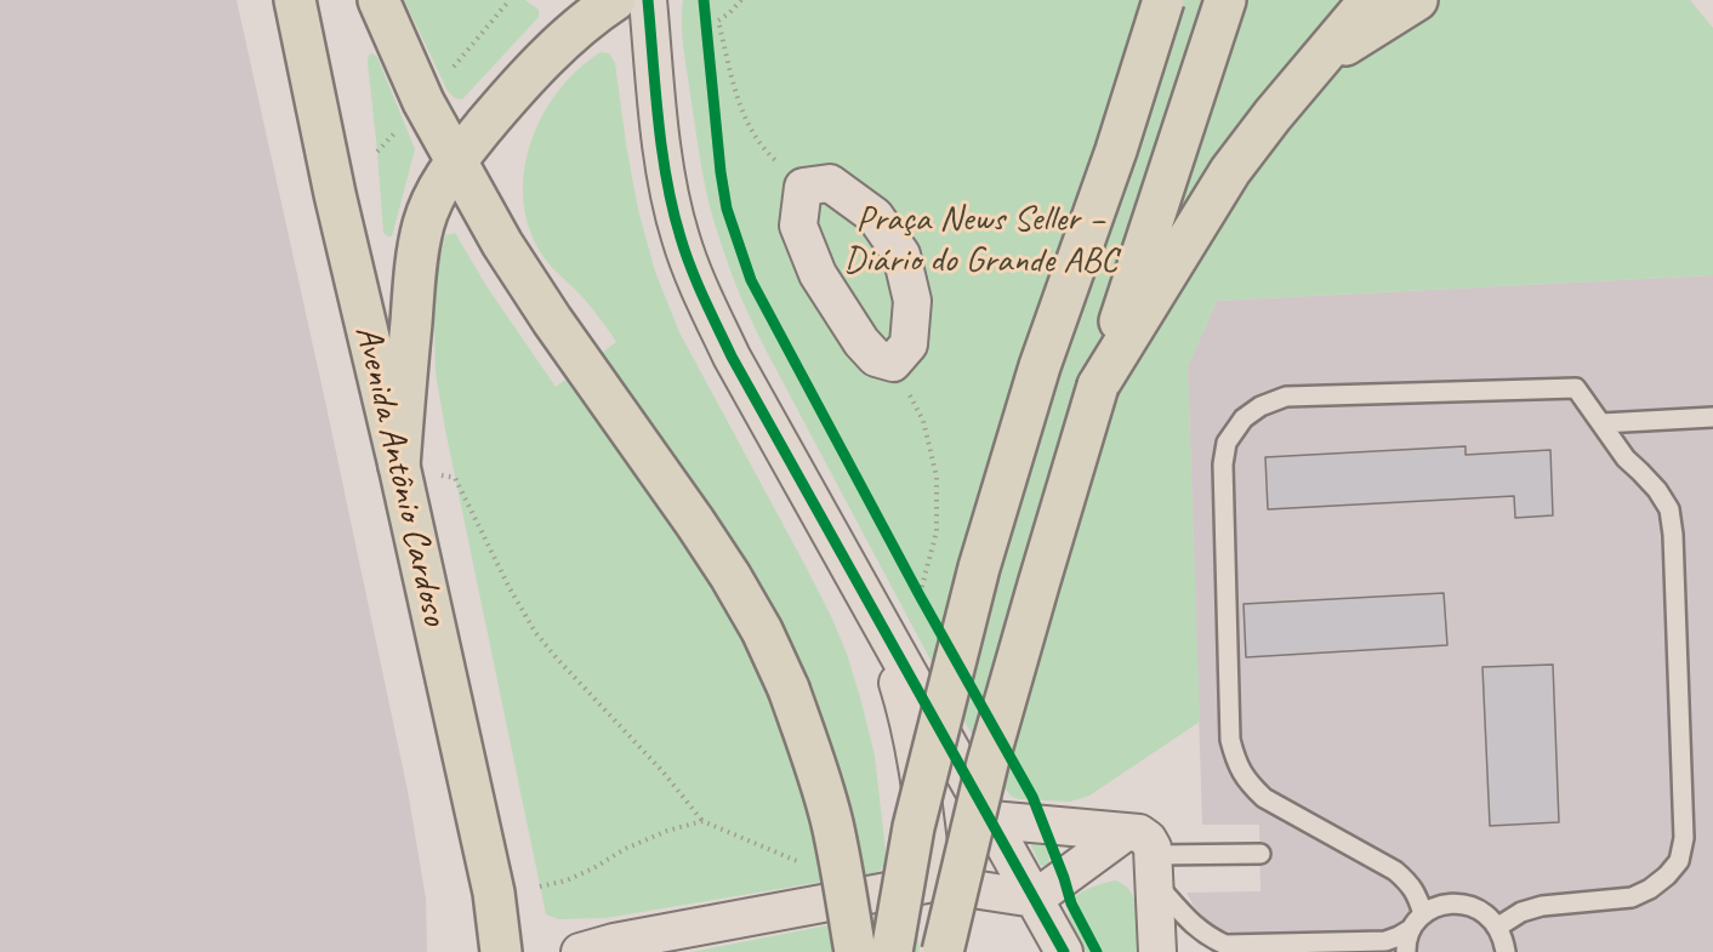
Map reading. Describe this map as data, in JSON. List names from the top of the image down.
{
  "streets": {
    "main road": ["Avenida Antônio Cardoso"]
  },
  "parks": ["Praça News Seller – Diário do Grande ABC"]
}
